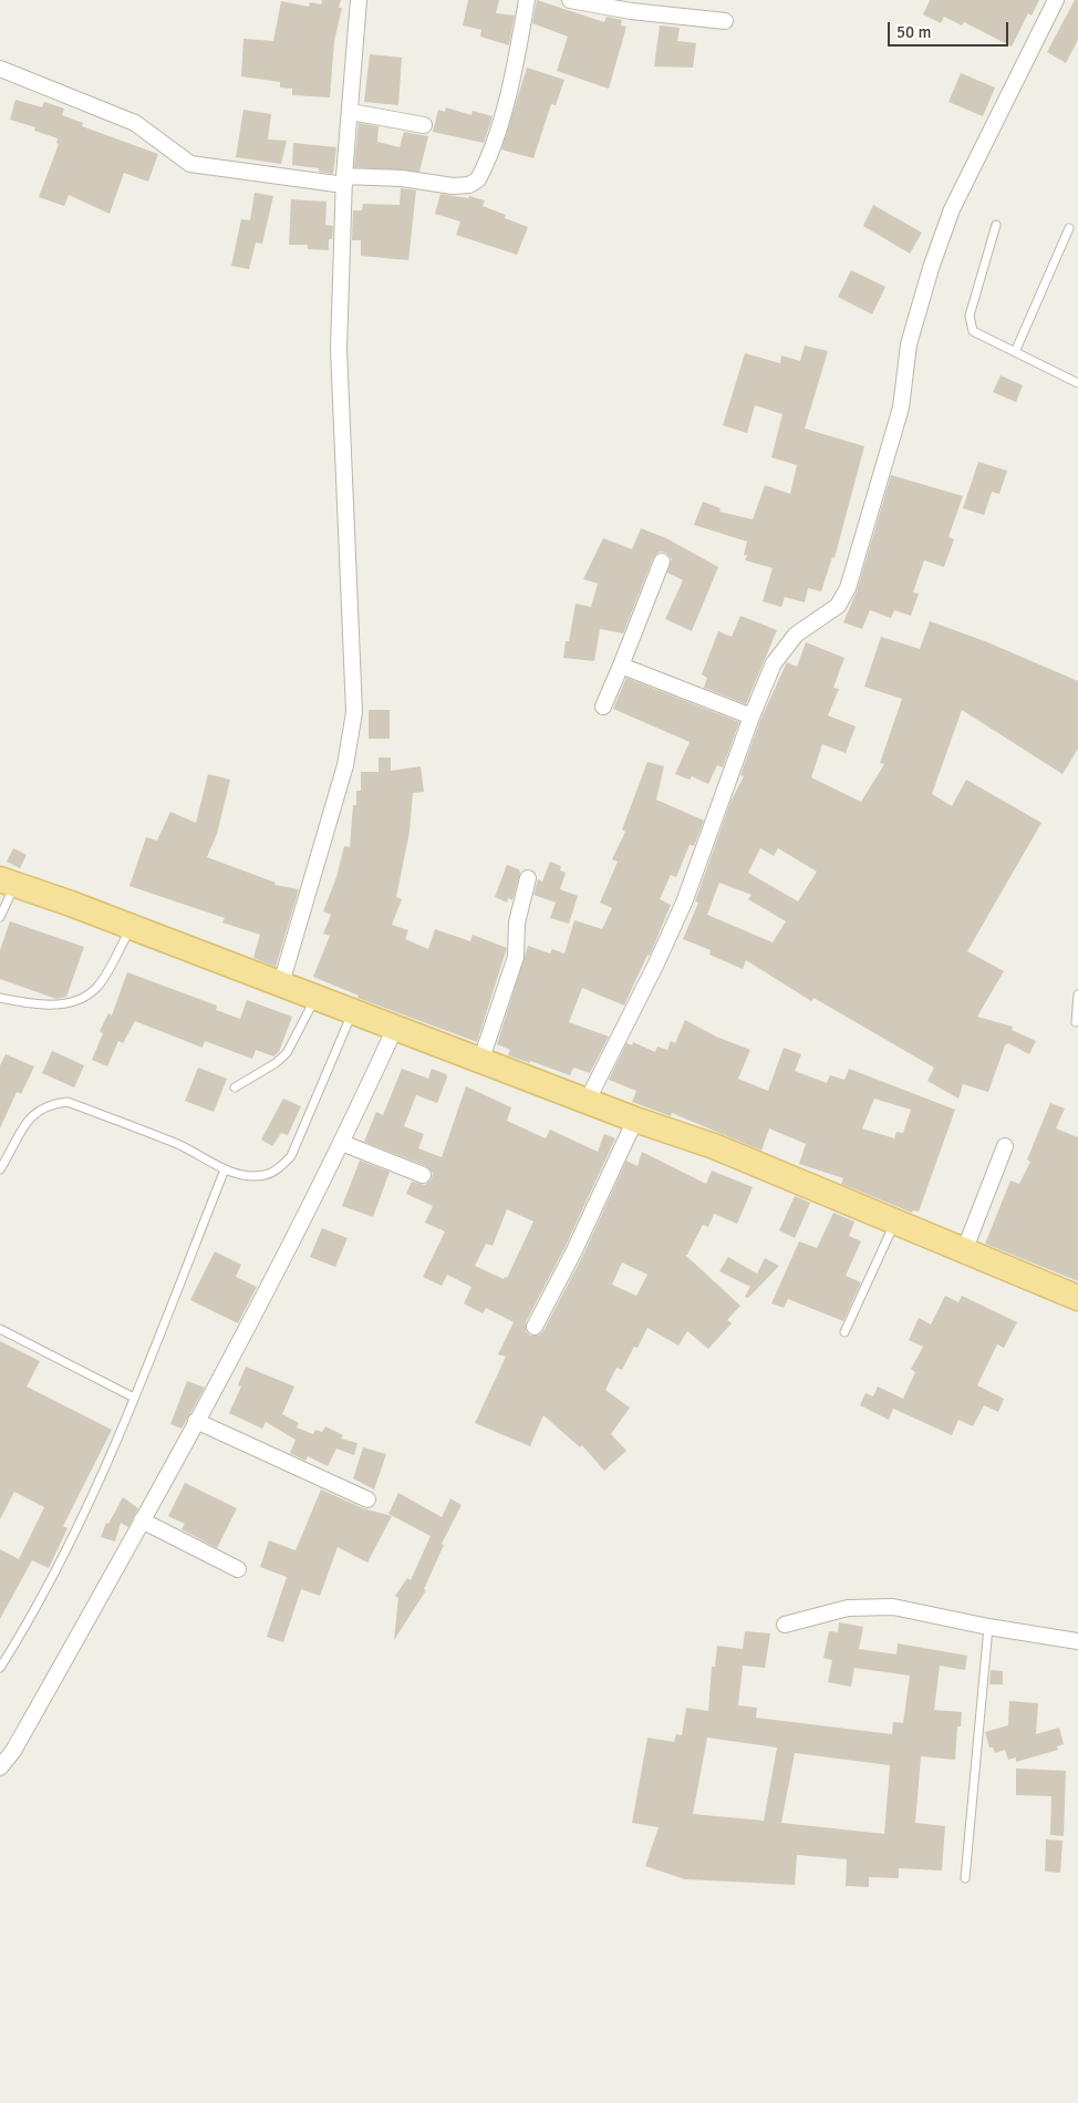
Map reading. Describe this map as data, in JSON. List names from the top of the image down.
{
  "scale_bar": "50 m"
}
